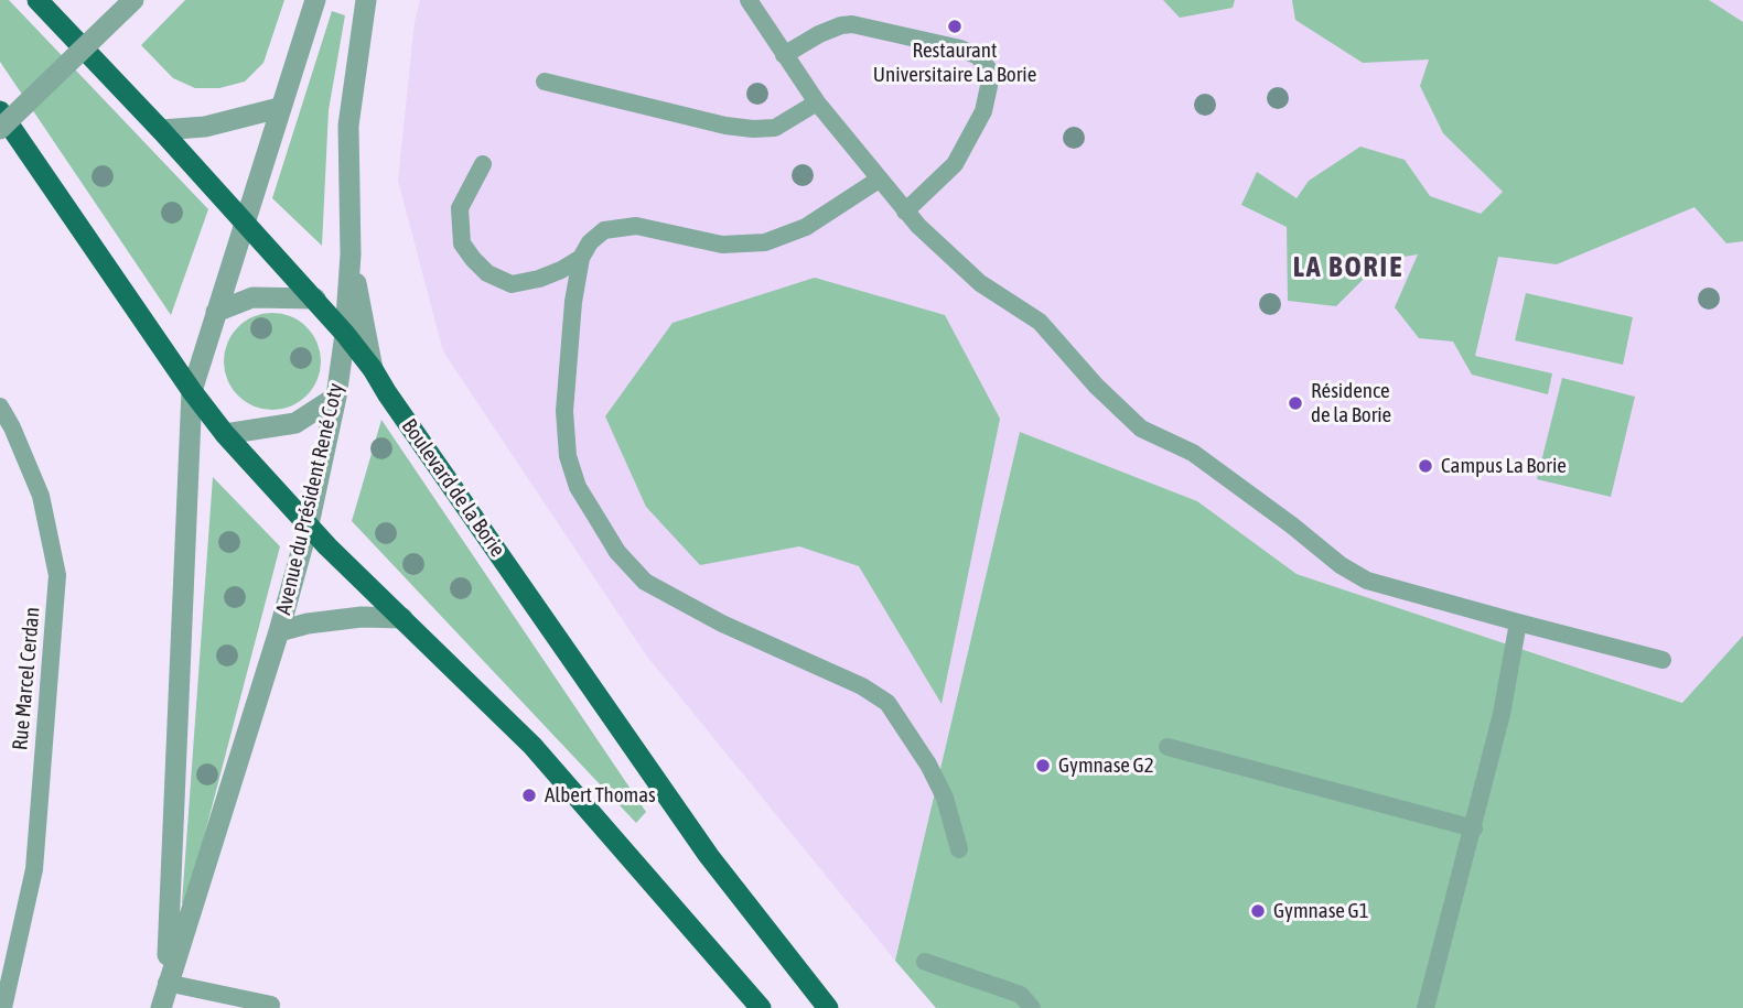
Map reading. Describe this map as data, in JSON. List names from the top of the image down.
{
  "streets": {
    "main road": ["Boulevard de la Borie"],
    "street": ["Avenue du Président René Coty"],
    "lane": ["Rue Marcel Cerdan"]
  },
  "crossings": [
    ["Boulevard de la Borie", "Avenue du Président René Coty"]
  ],
  "districts": ["LA BORIE"],
  "places": [
    "Restaurant Universitaire La Borie",
    "Résidence de la Borie",
    "Campus La Borie",
    "Gymnase G2",
    "Albert Thomas",
    "Gymnase G1"
  ]
}
